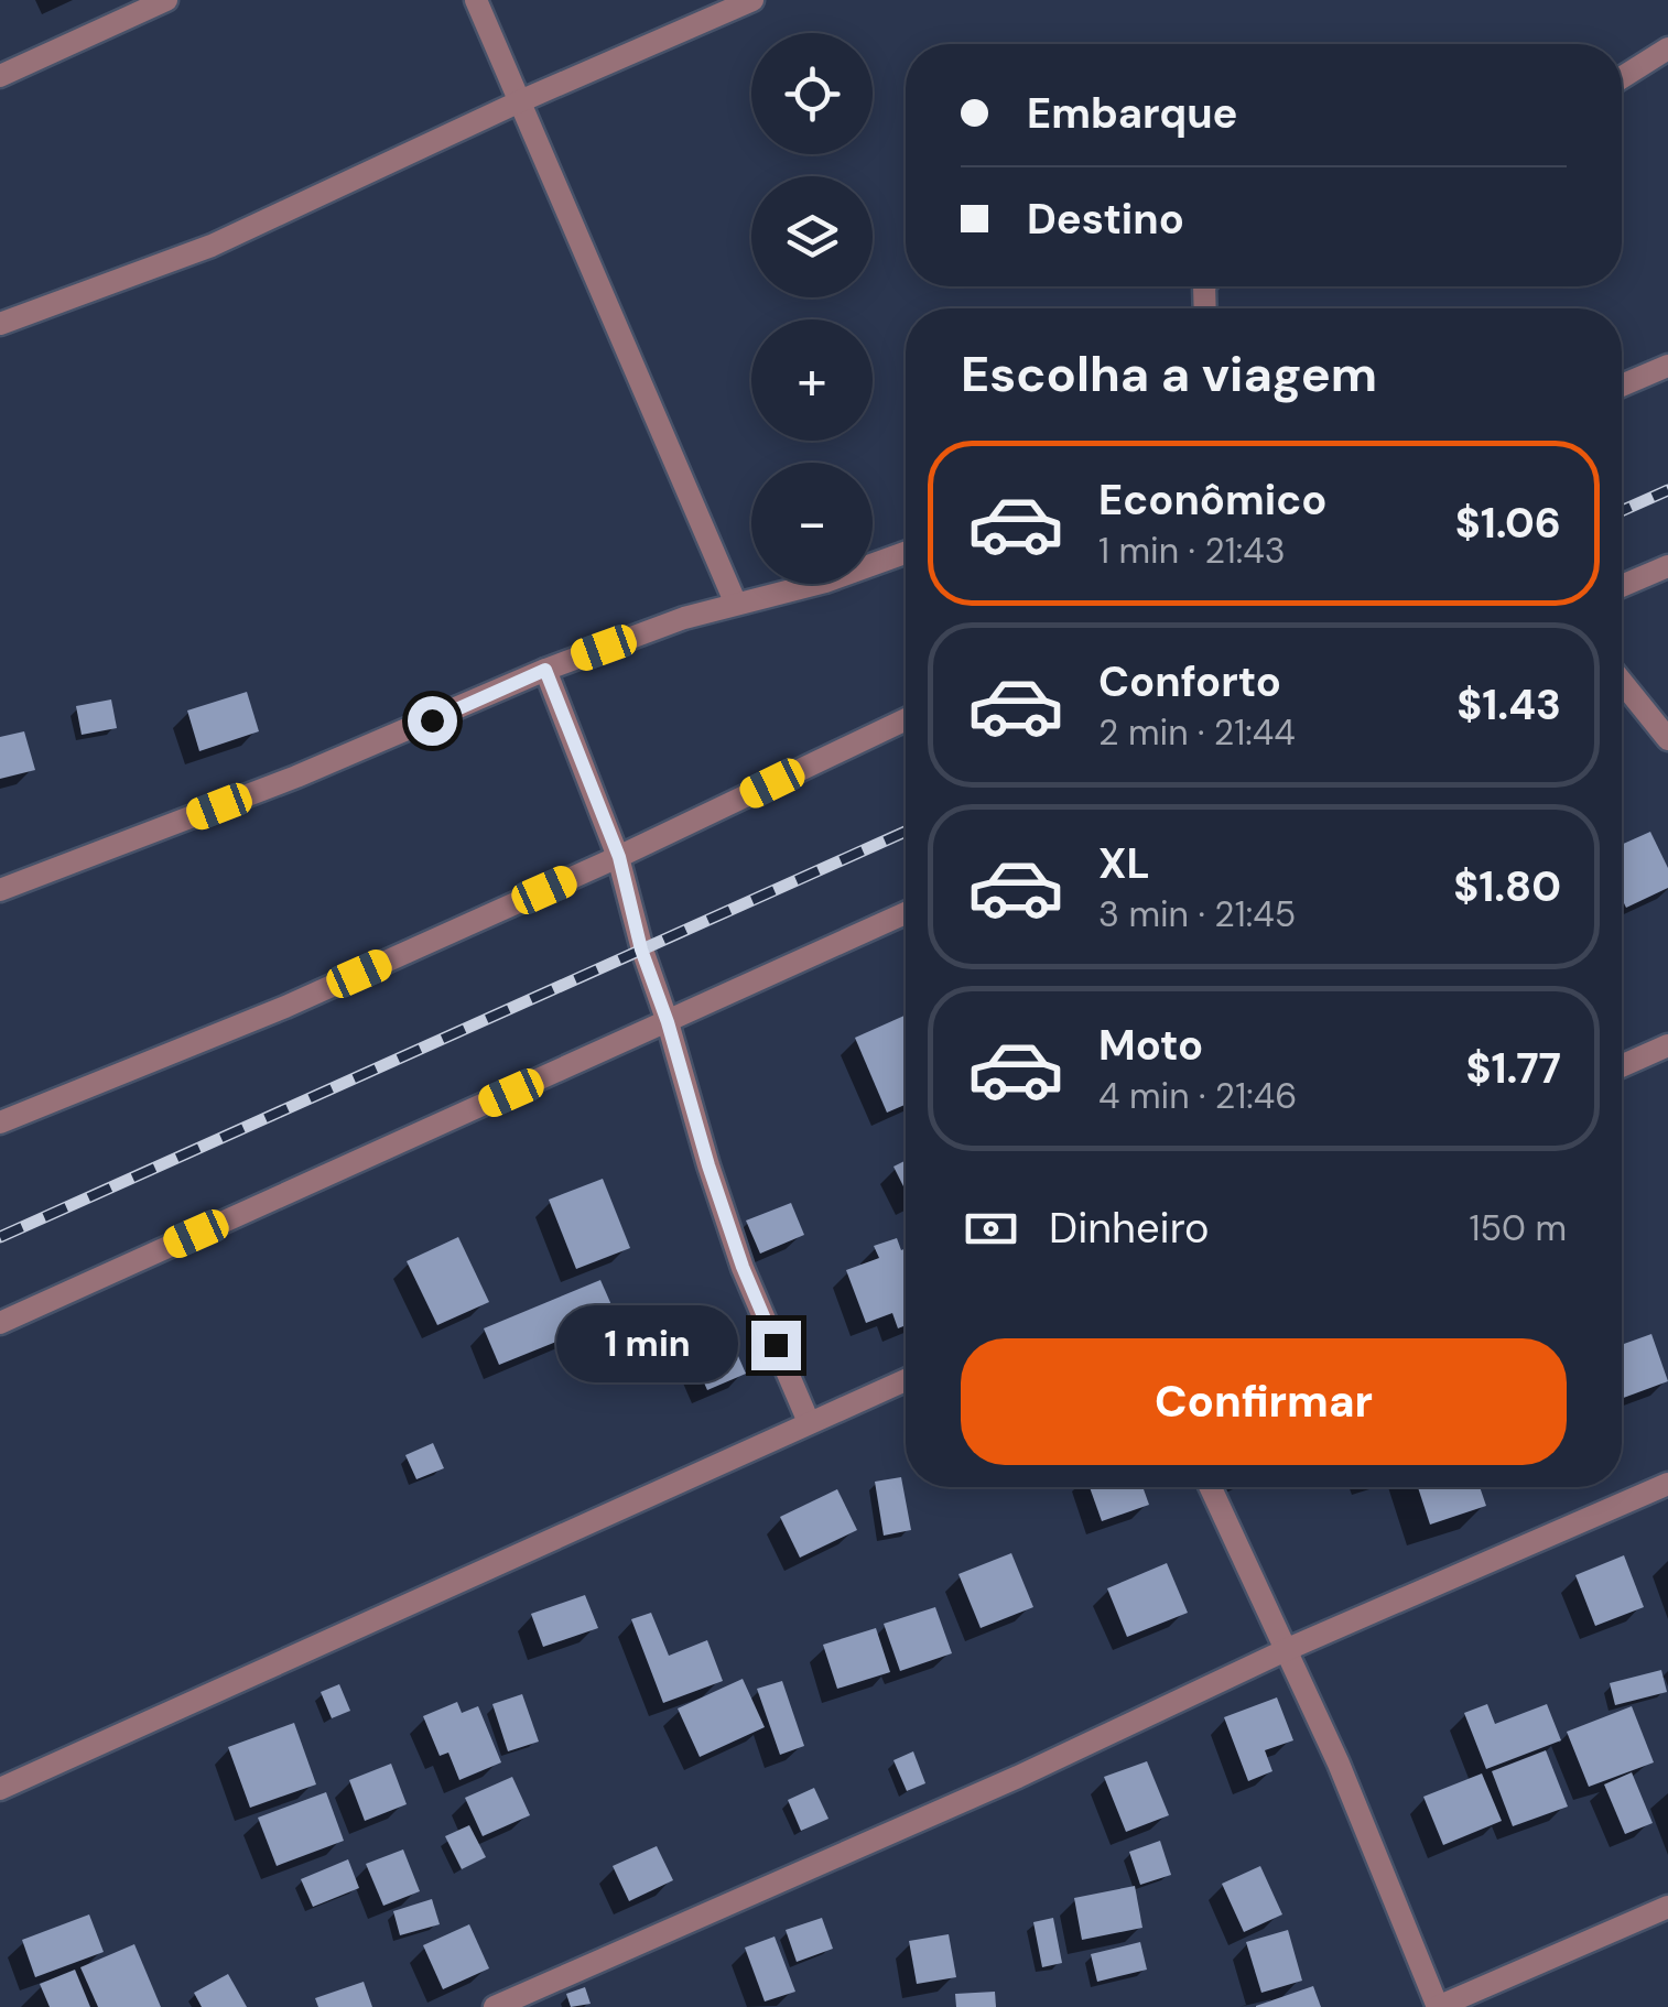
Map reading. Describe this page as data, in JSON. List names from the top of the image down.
{
  "page": {
    "map_buttons": ["+", "−"],
    "banner": ["Embarque", "Destino"],
    "heading": "Escolha a viagem",
    "list": [
      {
        "name": "Econômico",
        "note": "1 min · 21:43",
        "value": "$1.06"
      },
      {
        "name": "Conforto",
        "note": "2 min · 21:44",
        "value": "$1.43"
      },
      {
        "name": "XL",
        "note": "3 min · 21:45",
        "value": "$1.80"
      },
      {
        "name": "Moto",
        "note": "4 min · 21:46",
        "value": "$1.77"
      }
    ],
    "pay": ["Dinheiro", "150 m"],
    "bubble": "1 min",
    "buttons": "Confirmar"
  }
}
